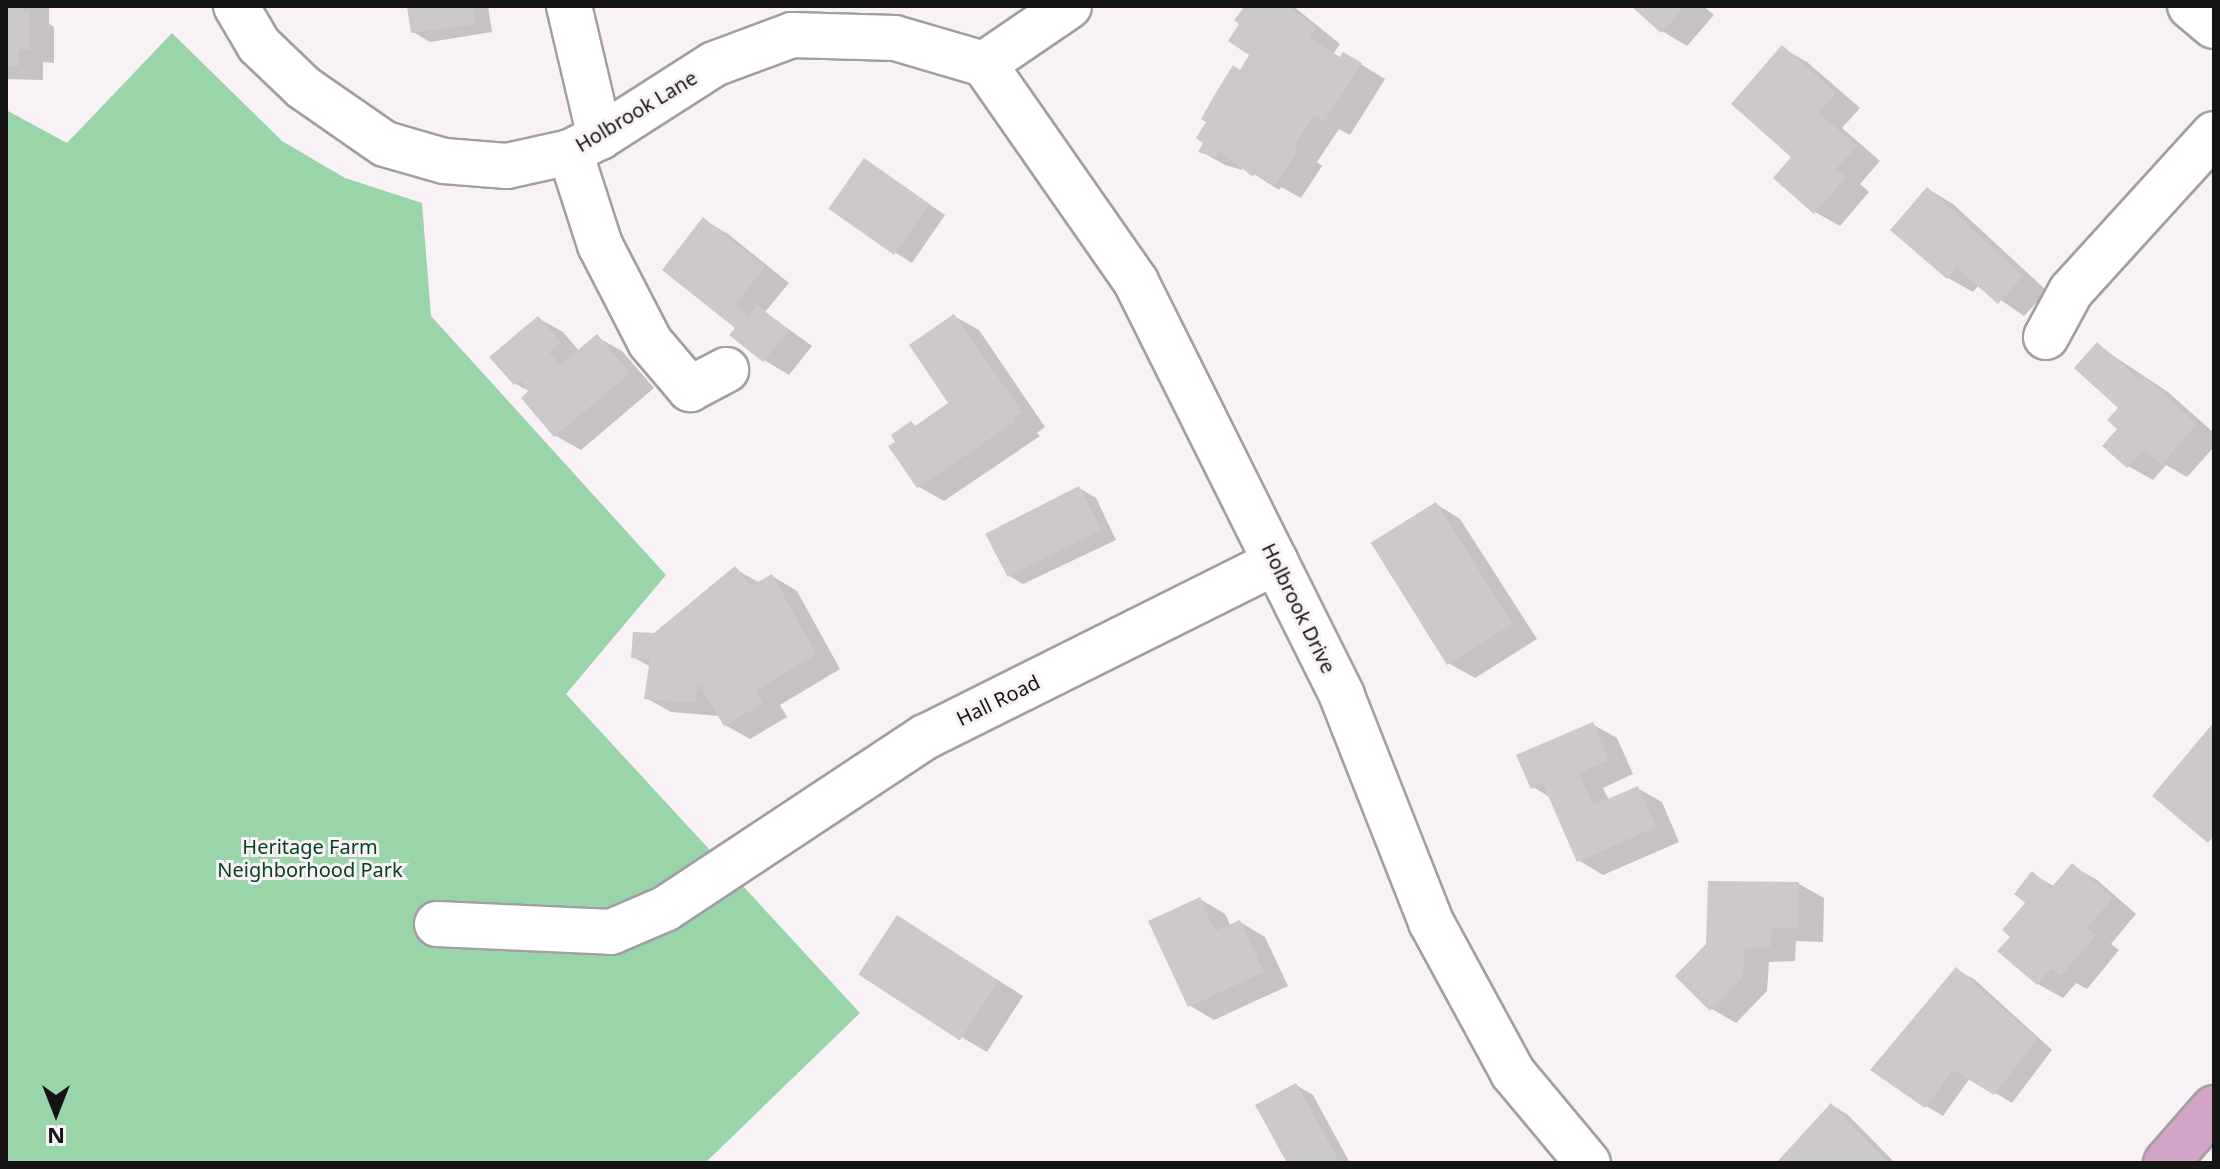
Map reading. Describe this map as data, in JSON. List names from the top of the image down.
{
  "streets": {
    "street": ["Holbrook Lane", "Holbrook Drive", "Hall Road"]
  },
  "crossings": [
    ["Holbrook Lane", "Holbrook Drive"],
    ["Holbrook Drive", "Hall Road"]
  ],
  "parks": ["Heritage Farm Neighborhood Park"],
  "north": "bottom"
}
